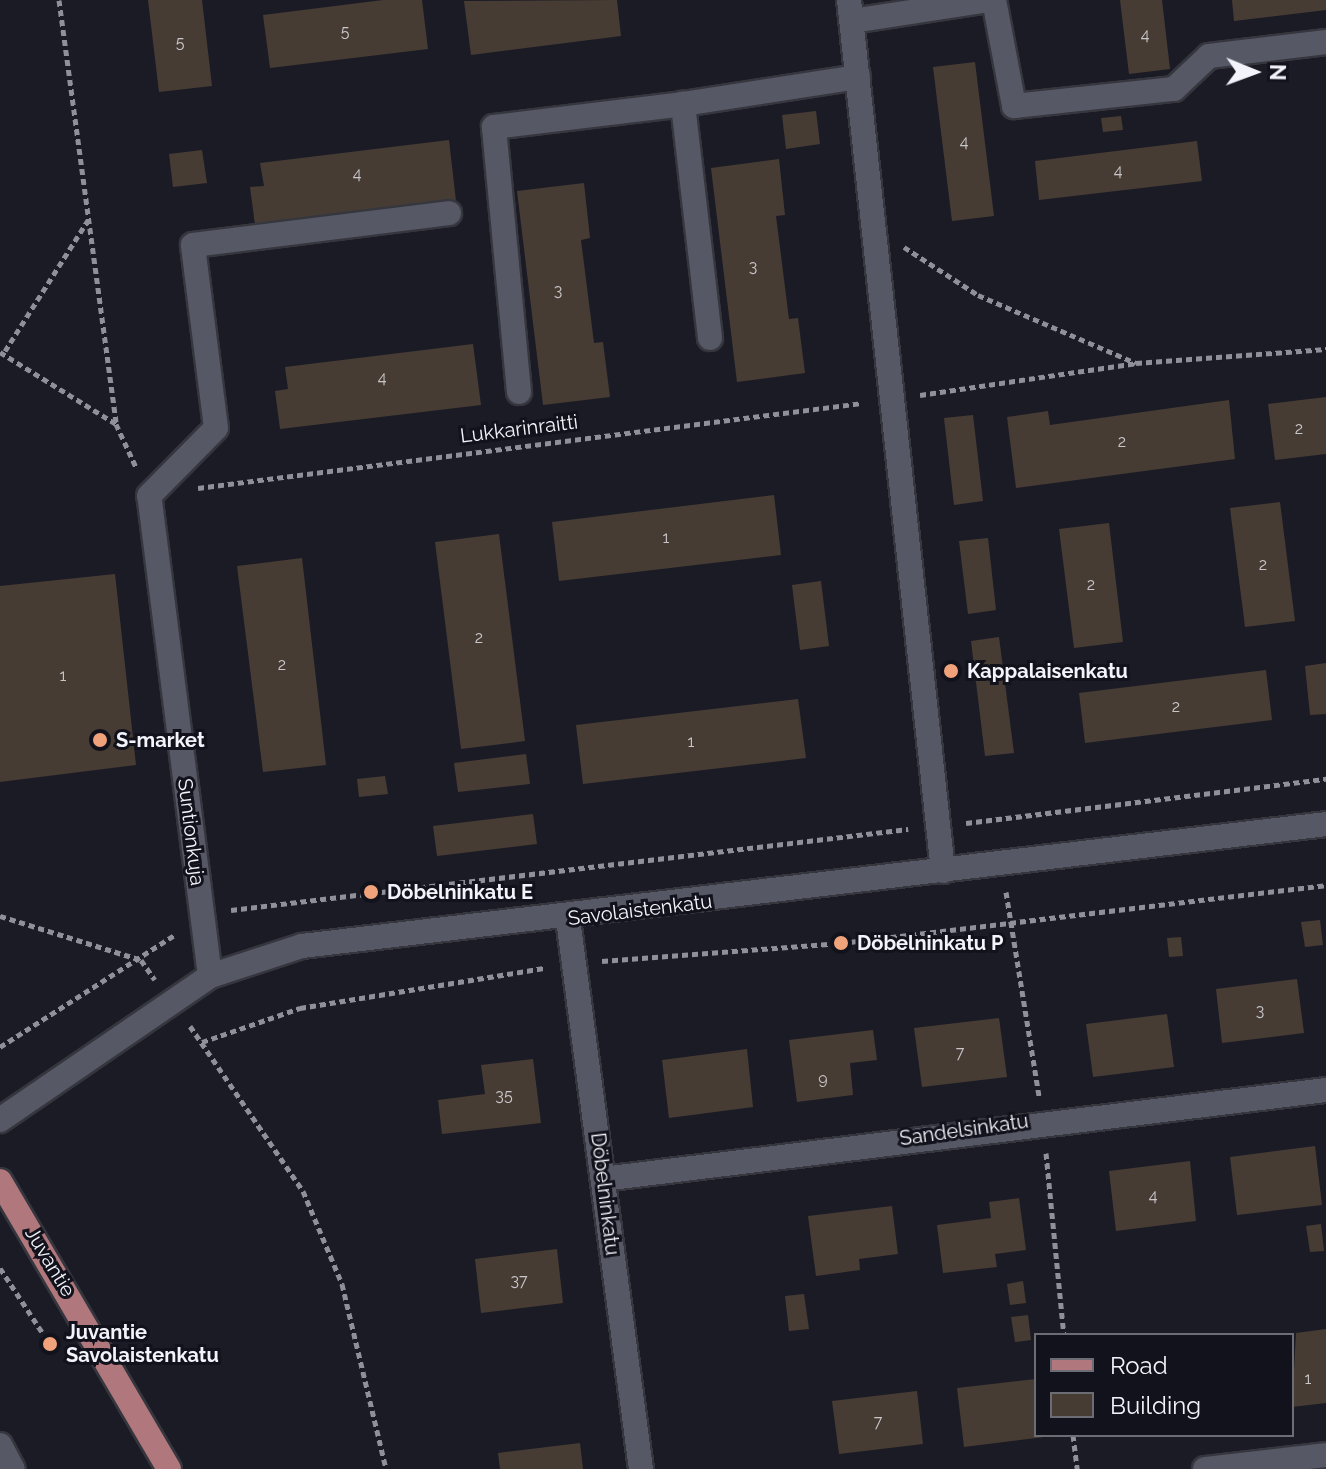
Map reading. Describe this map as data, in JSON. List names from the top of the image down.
{
  "streets": {
    "main road": ["Juvantie"],
    "street": [
      "Suntionkuja",
      "Savolaistenkatu",
      "Sandelsinkatu",
      "Döbelninkatu"
    ],
    "path": ["Lukkarinraitti"]
  },
  "crossings": [
    ["Lukkarinraitti", "Suntionkuja"],
    ["Suntionkuja", "Savolaistenkatu"],
    ["Savolaistenkatu", "Döbelninkatu"],
    ["Sandelsinkatu", "Döbelninkatu"]
  ],
  "places": [
    "Kappalaisenkatu",
    "S-market",
    "Döbelninkatu E",
    "Döbelninkatu P",
    "Juvantie Savolaistenkatu"
  ],
  "house_numbers": [
    "5",
    "4",
    "5",
    "4",
    "4",
    "4",
    "3",
    "3",
    "4",
    "2",
    "2",
    "1",
    "2",
    "2",
    "2",
    "2",
    "1",
    "2",
    "1",
    "3",
    "7",
    "9",
    "35",
    "4",
    "37",
    "1",
    "7"
  ],
  "legend": ["Road", "Building"],
  "north": "right"
}
